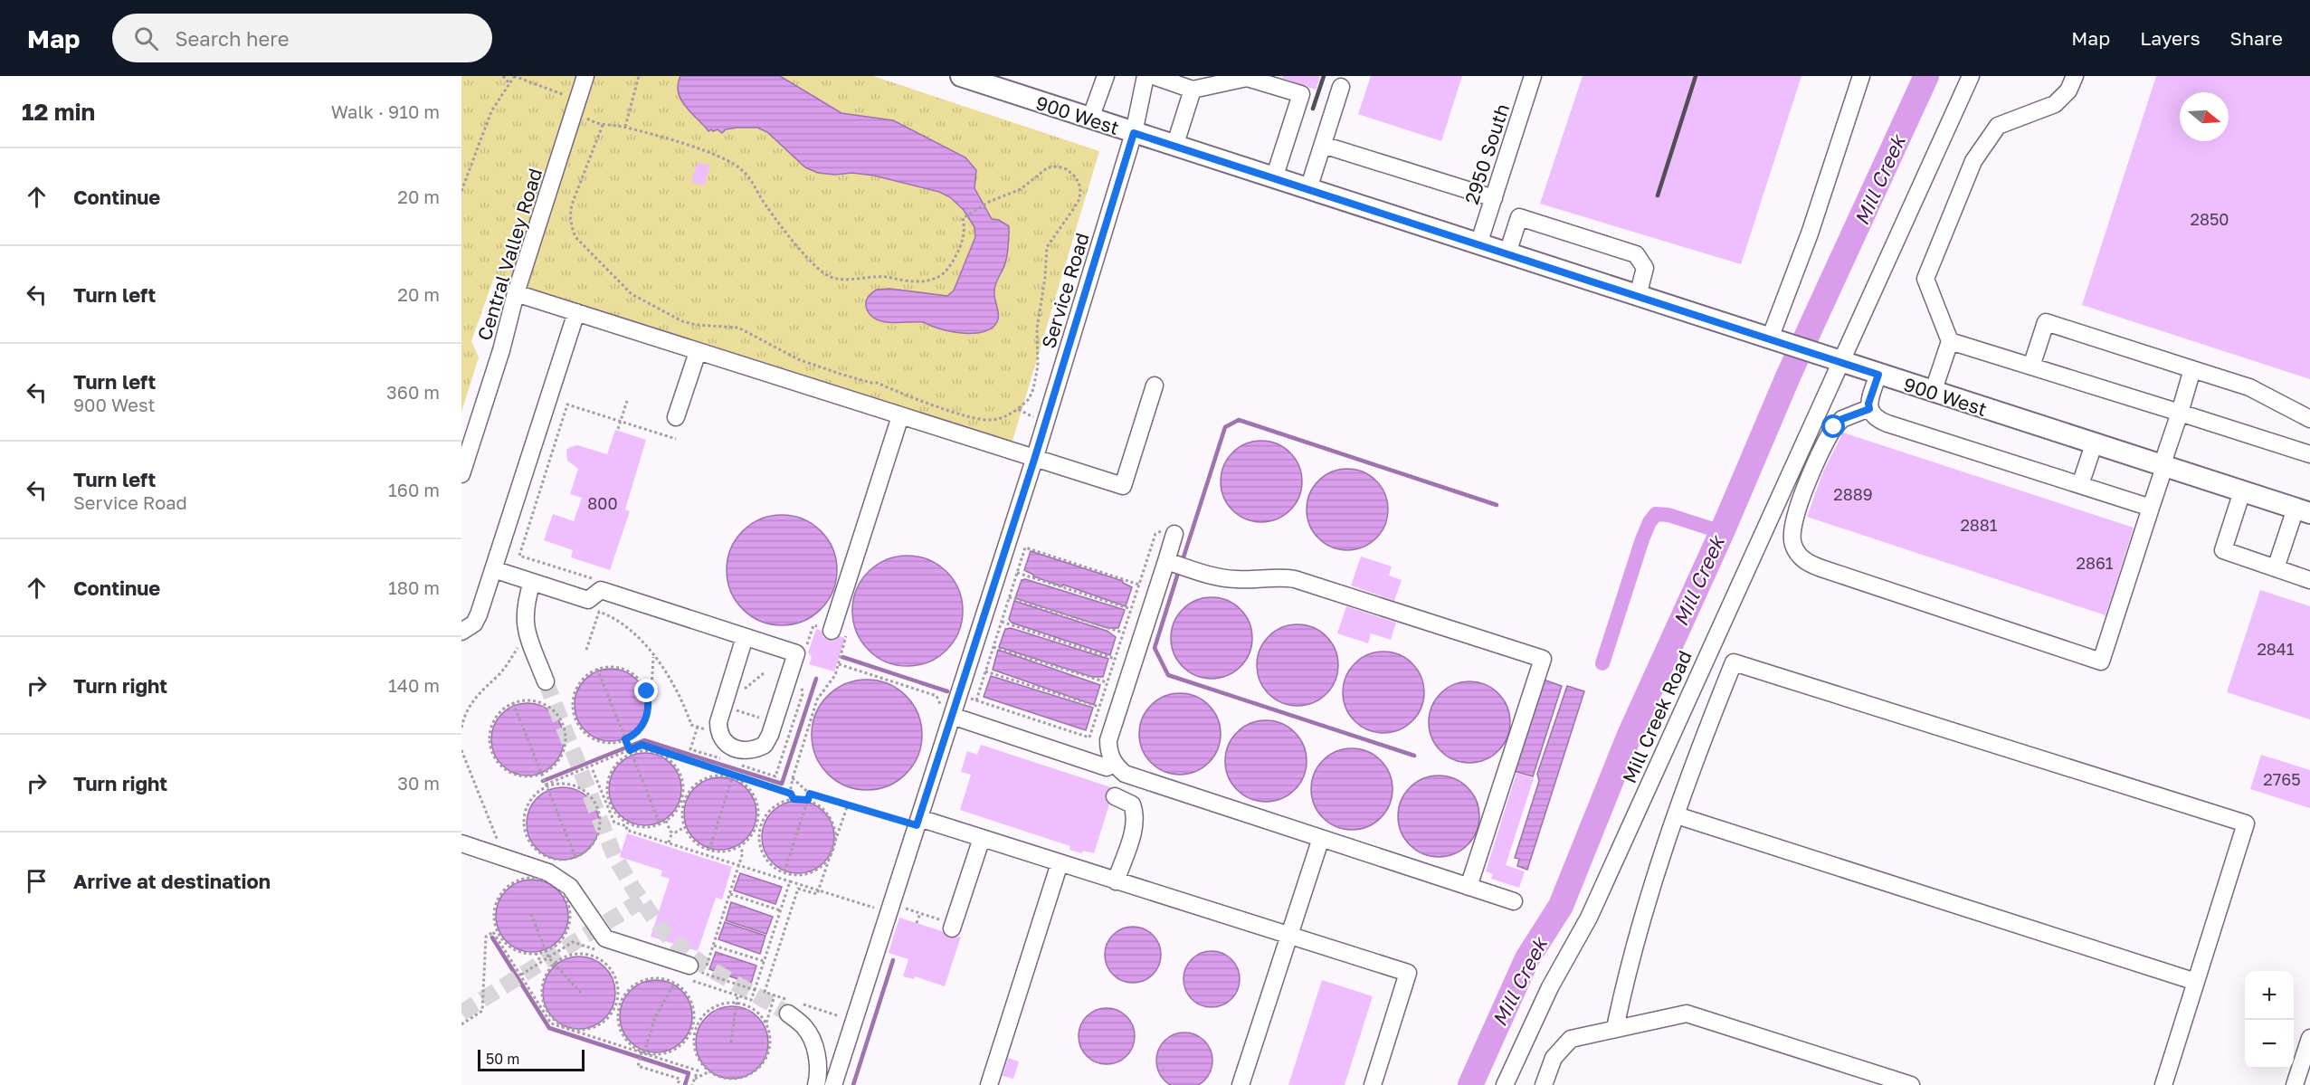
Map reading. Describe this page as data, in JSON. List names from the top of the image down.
{
  "streets": {
    "main road": ["900 West"],
    "street": [
      "2950 South",
      "Central Valley Road",
      "Service Road",
      "Mill Creek Road"
    ]
  },
  "crossings": [
    ["900 West", "2950 South"],
    ["900 West", "Service Road"],
    ["900 West", "Mill Creek Road"]
  ],
  "water": ["Mill Creek"],
  "house_numbers": [
    "2850",
    "2889",
    "800",
    "2881",
    "2861",
    "2841",
    "2765"
  ],
  "scale_bar": "50 m",
  "north": "right",
  "page": {
    "header": "Map",
    "search": "Search here",
    "nav": ["Map", "Layers", "Share"],
    "heading": ["12 min", "Walk · 910 m"],
    "list": [
      ["Continue", "20 m"],
      ["Turn left", "20 m"],
      ["Turn left", "900 West", "360 m"],
      ["Turn left", "Service Road", "160 m"],
      ["Continue", "180 m"],
      ["Turn right", "140 m"],
      ["Turn right", "30 m"],
      "Arrive at destination"
    ],
    "map_buttons": ["+", "−"],
    "scale": "50 m"
  }
}
